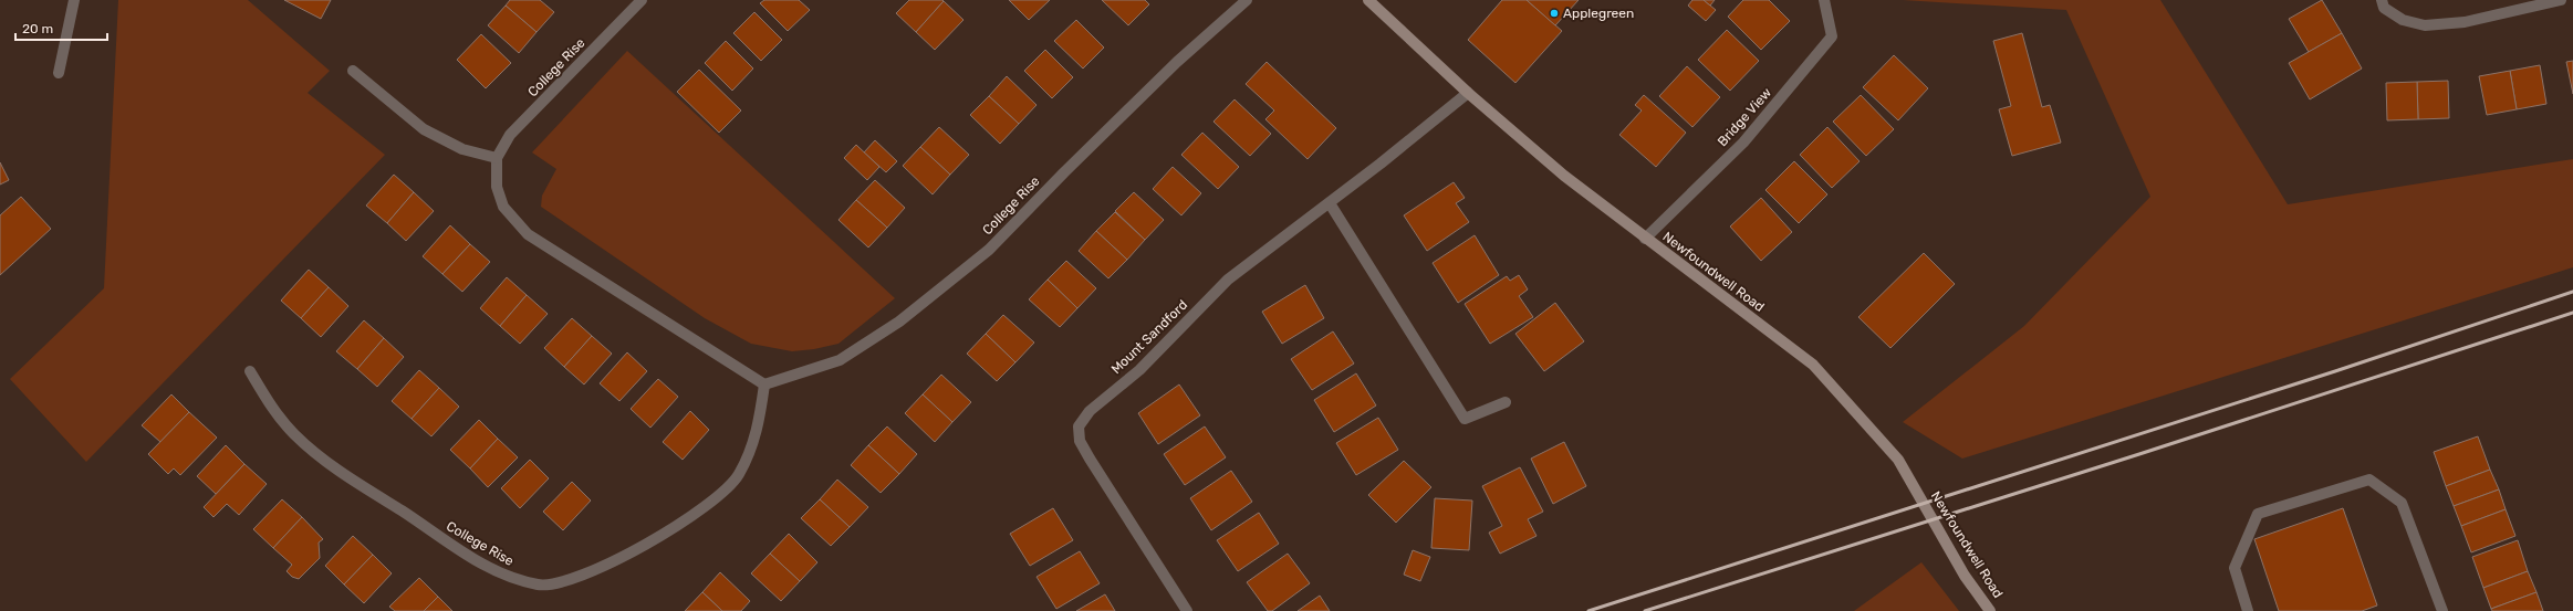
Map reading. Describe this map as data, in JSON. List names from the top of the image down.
{
  "streets": {
    "main road": ["Newfoundwell Road"],
    "street": ["College Rise", "Bridge View", "Mount Sandford"]
  },
  "crossings": [
    ["Bridge View", "Newfoundwell Road"],
    ["Newfoundwell Road", "Mount Sandford"]
  ],
  "places": ["Applegreen"],
  "scale_bar": "20 m"
}
